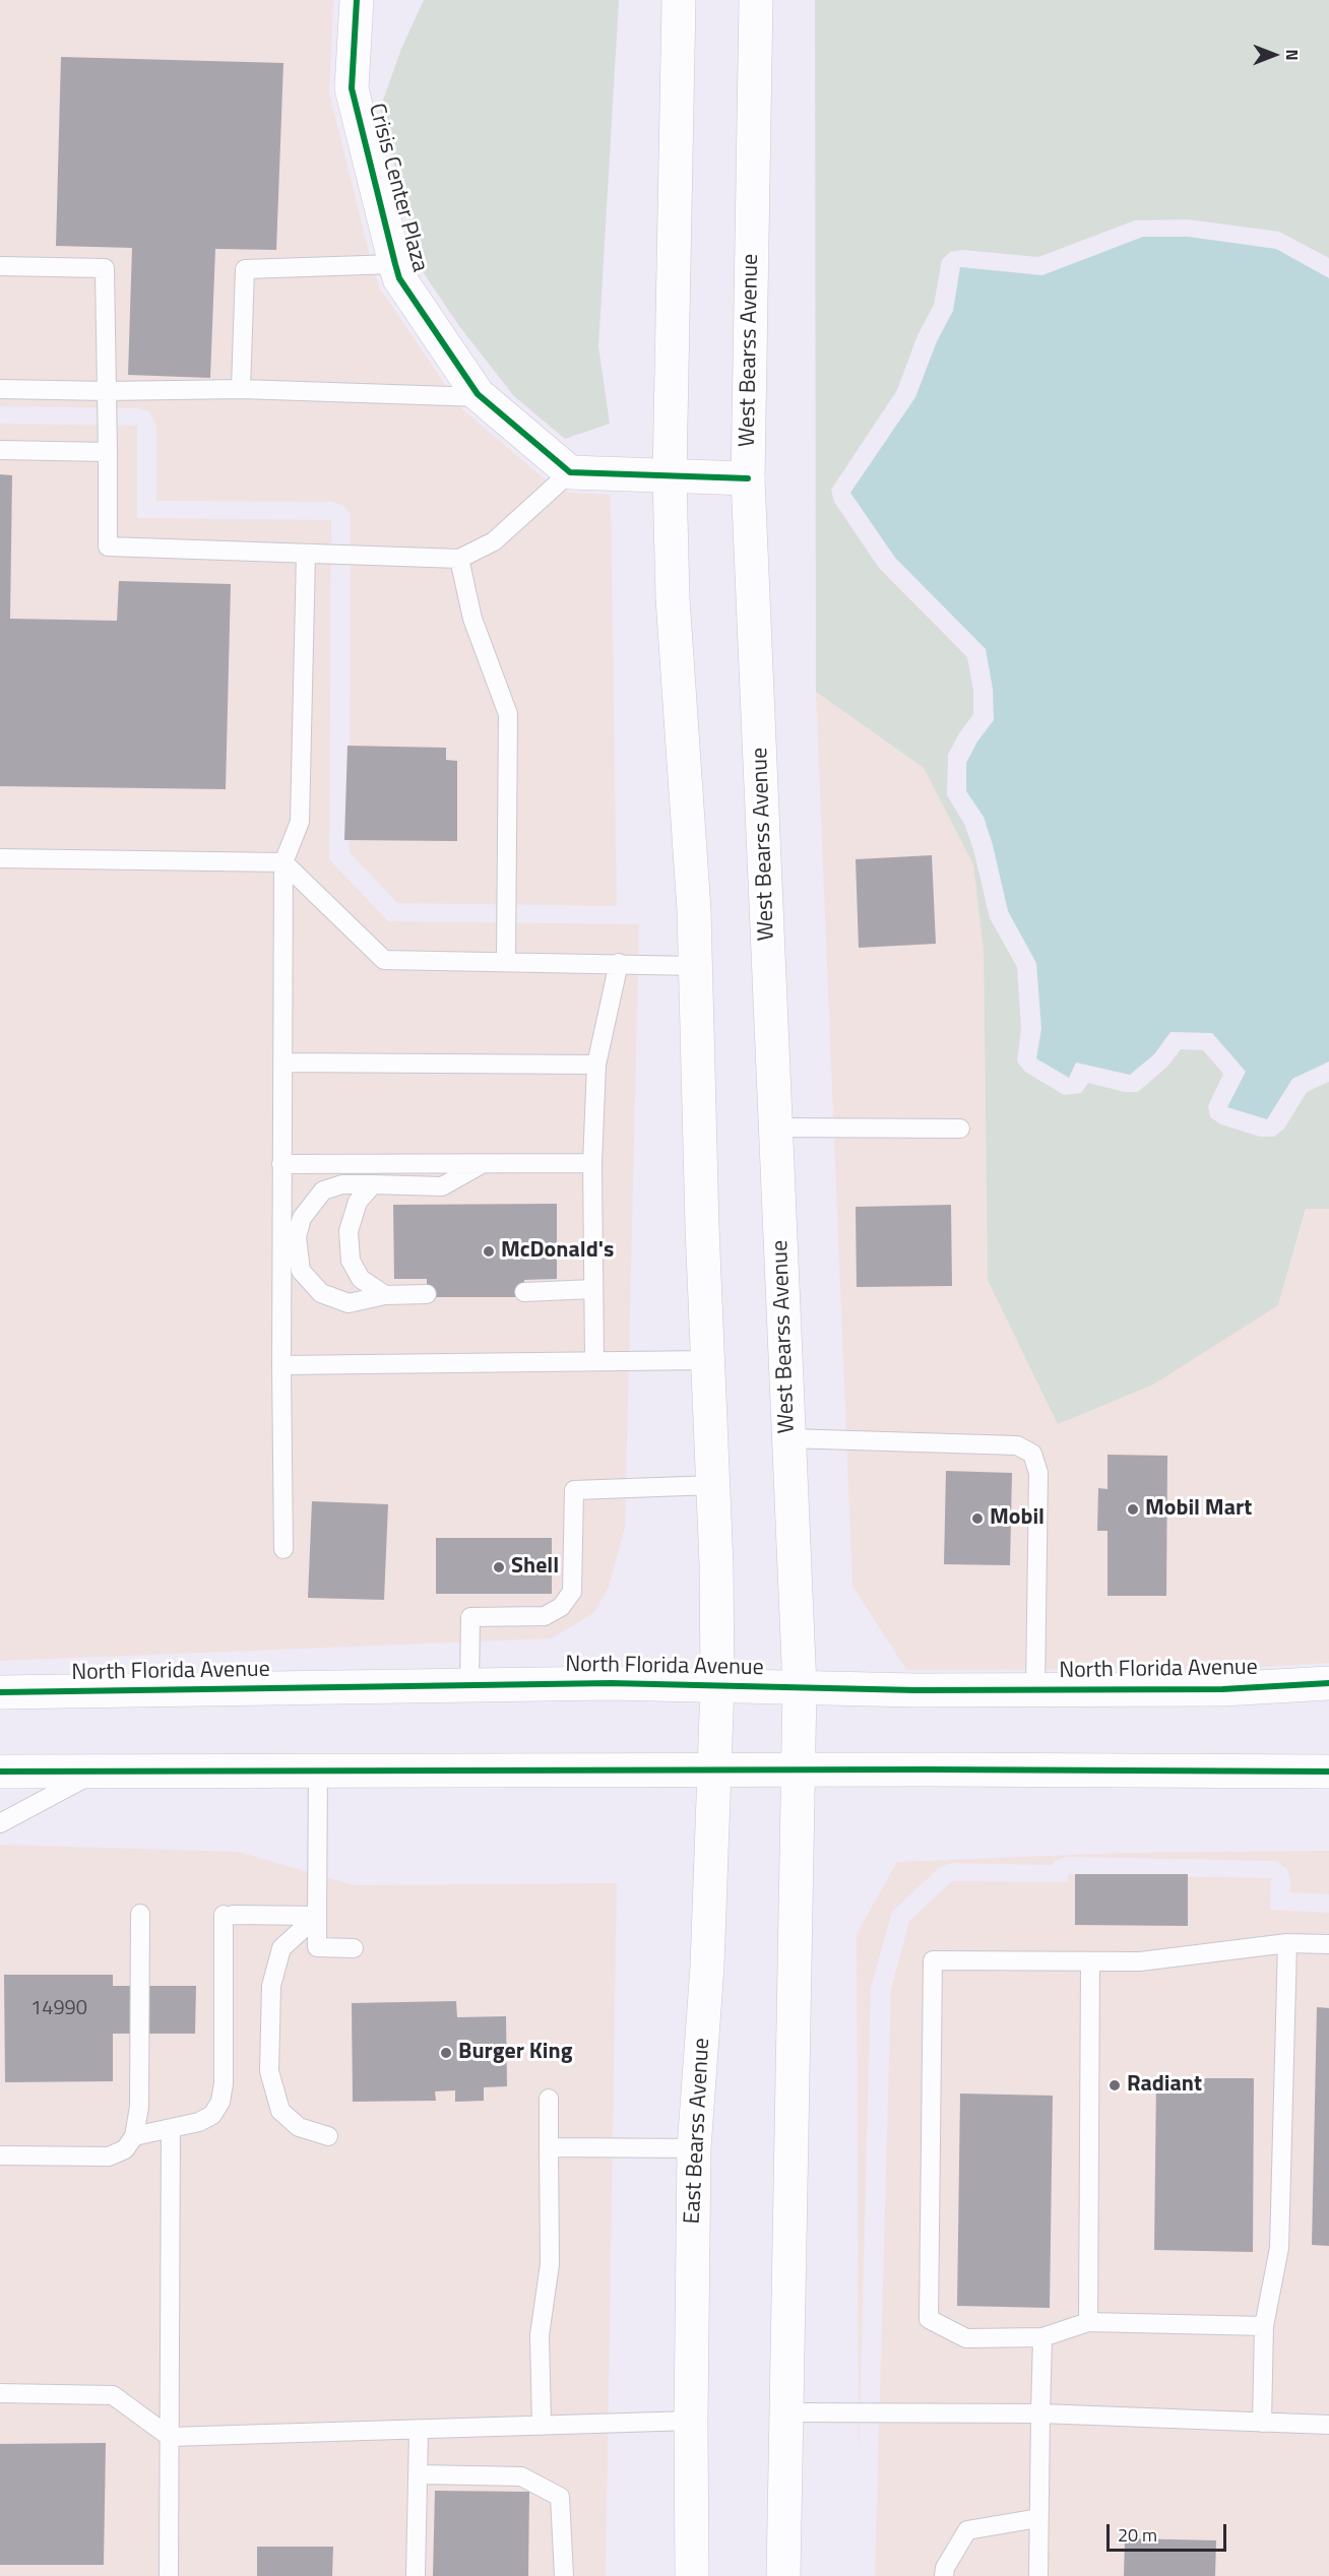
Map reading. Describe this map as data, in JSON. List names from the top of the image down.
{
  "streets": {
    "main road": [
      "Crisis Center Plaza",
      "West Bearss Avenue",
      "North Florida Avenue",
      "East Bearss Avenue"
    ]
  },
  "crossings": [
    ["West Bearss Avenue", "North Florida Avenue"],
    ["North Florida Avenue", "East Bearss Avenue"]
  ],
  "places": [
    "McDonald's",
    "Mobil Mart",
    "Mobil",
    "Shell",
    "Burger King",
    "Radiant"
  ],
  "house_numbers": ["14990"],
  "scale_bar": "20 m",
  "north": "right"
}
